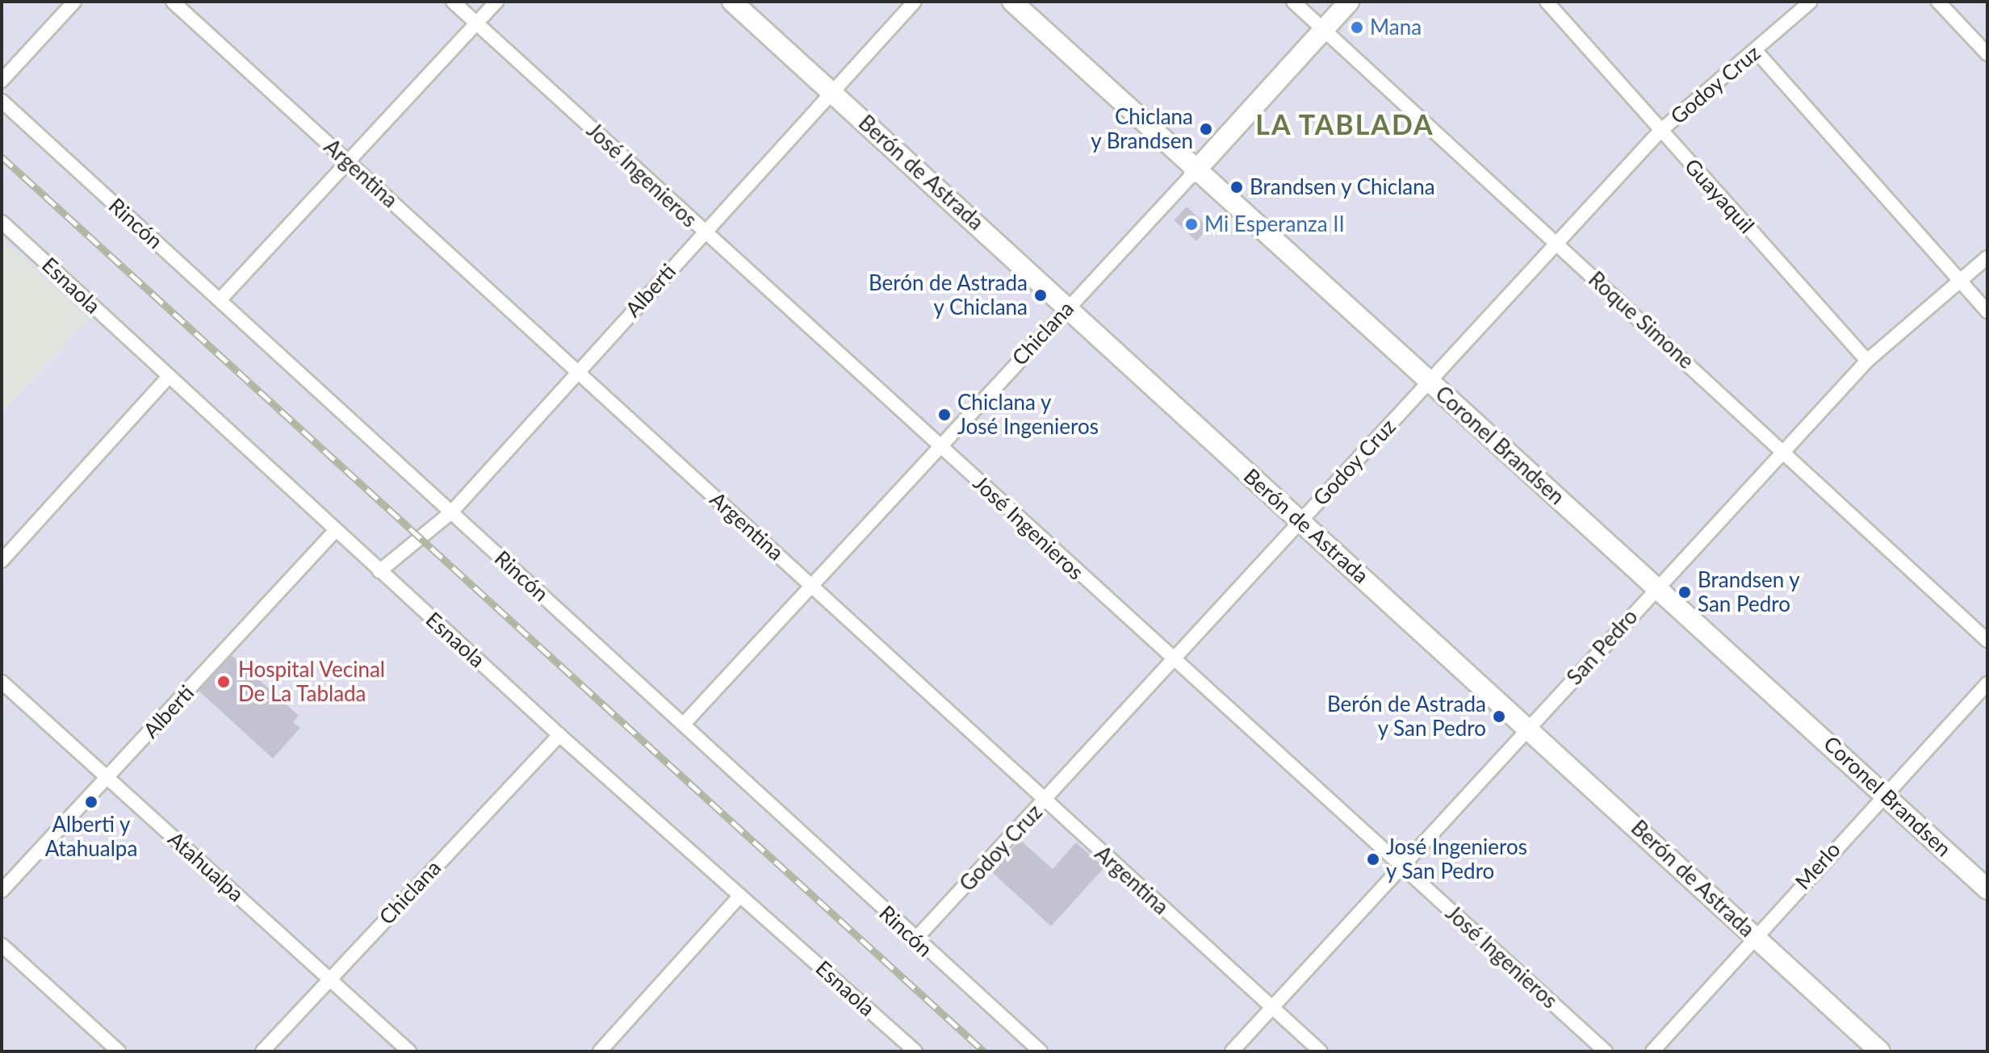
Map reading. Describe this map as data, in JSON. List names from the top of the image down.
{
  "streets": {
    "street": [
      "Godoy Cruz",
      "Berón de Astrada",
      "Argentina",
      "José Ingenieros",
      "Guayaquil",
      "Rincón",
      "Esnaola",
      "Alberti",
      "Roque Simone",
      "Chiclana",
      "Coronel Brandsen",
      "San Pedro",
      "Merlo",
      "Atahualpa"
    ]
  },
  "crossings": [
    ["Godoy Cruz", "Berón de Astrada"],
    ["Godoy Cruz", "Argentina"],
    ["Godoy Cruz", "José Ingenieros"],
    ["Godoy Cruz", "Guayaquil"],
    ["Godoy Cruz", "Rincón"],
    ["Godoy Cruz", "Roque Simone"],
    ["Godoy Cruz", "Coronel Brandsen"],
    ["Berón de Astrada", "Alberti"],
    ["Berón de Astrada", "Chiclana"],
    ["Berón de Astrada", "San Pedro"],
    ["Berón de Astrada", "Merlo"],
    ["Argentina", "Alberti"],
    ["Argentina", "Chiclana"],
    ["Argentina", "San Pedro"],
    ["José Ingenieros", "Alberti"],
    ["José Ingenieros", "Chiclana"],
    ["José Ingenieros", "San Pedro"],
    ["Guayaquil", "San Pedro"],
    ["Rincón", "Alberti"],
    ["Rincón", "Chiclana"],
    ["Esnaola", "Alberti"],
    ["Esnaola", "Chiclana"],
    ["Alberti", "Atahualpa"],
    ["Roque Simone", "Chiclana"],
    ["Roque Simone", "San Pedro"],
    ["Chiclana", "Coronel Brandsen"],
    ["Chiclana", "Atahualpa"],
    ["Coronel Brandsen", "San Pedro"],
    ["Coronel Brandsen", "Merlo"]
  ],
  "districts": ["LA TABLADA"],
  "places": [
    "Mana",
    "Chiclana y Brandsen",
    "Brandsen y Chiclana",
    "Mi Esperanza II",
    "Berón de Astrada y Chiclana",
    "Chiclana y José Ingenieros",
    "Brandsen y San Pedro",
    "Hospital Vecinal De La Tablada",
    "Berón de Astrada y San Pedro",
    "Alberti y Atahualpa",
    "José Ingenieros y San Pedro"
  ]
}
